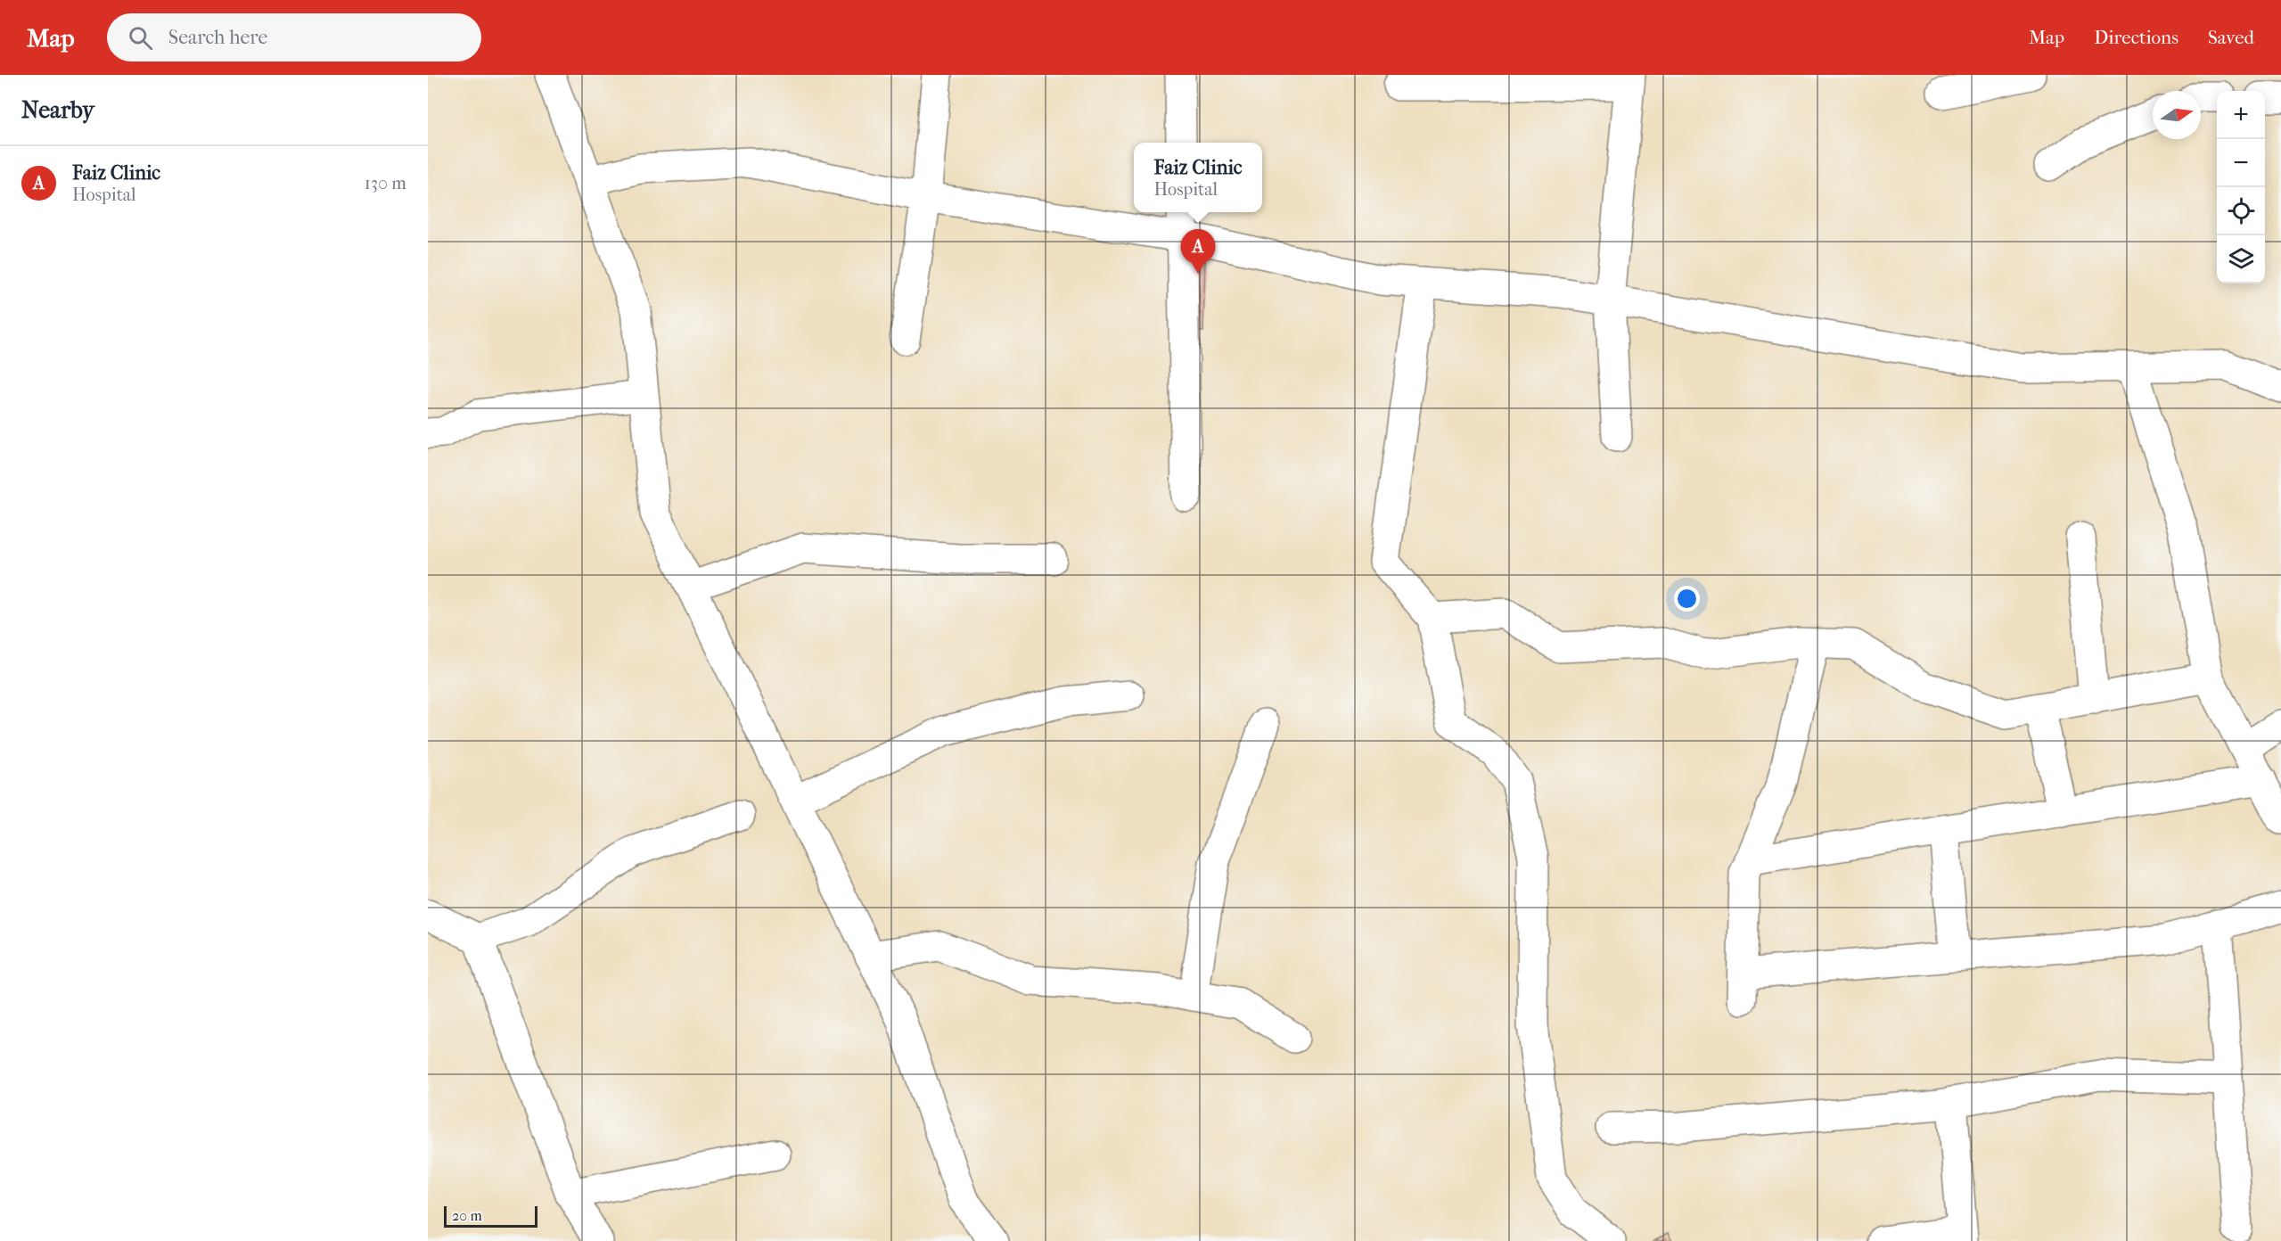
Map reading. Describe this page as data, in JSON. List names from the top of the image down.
{
  "scale_bar": "20 m",
  "north": "right",
  "page": {
    "header": "Map",
    "search": "Search here",
    "nav": ["Map", "Directions", "Saved"],
    "heading": "Nearby",
    "map_buttons": ["+", "−"],
    "popup": ["Faiz Clinic", "Hospital"],
    "list": [
      {
        "mark": "A",
        "name": "Faiz Clinic",
        "note": "Hospital",
        "value": "130 m"
      }
    ],
    "pins": "A",
    "scale": "20 m"
  }
}
